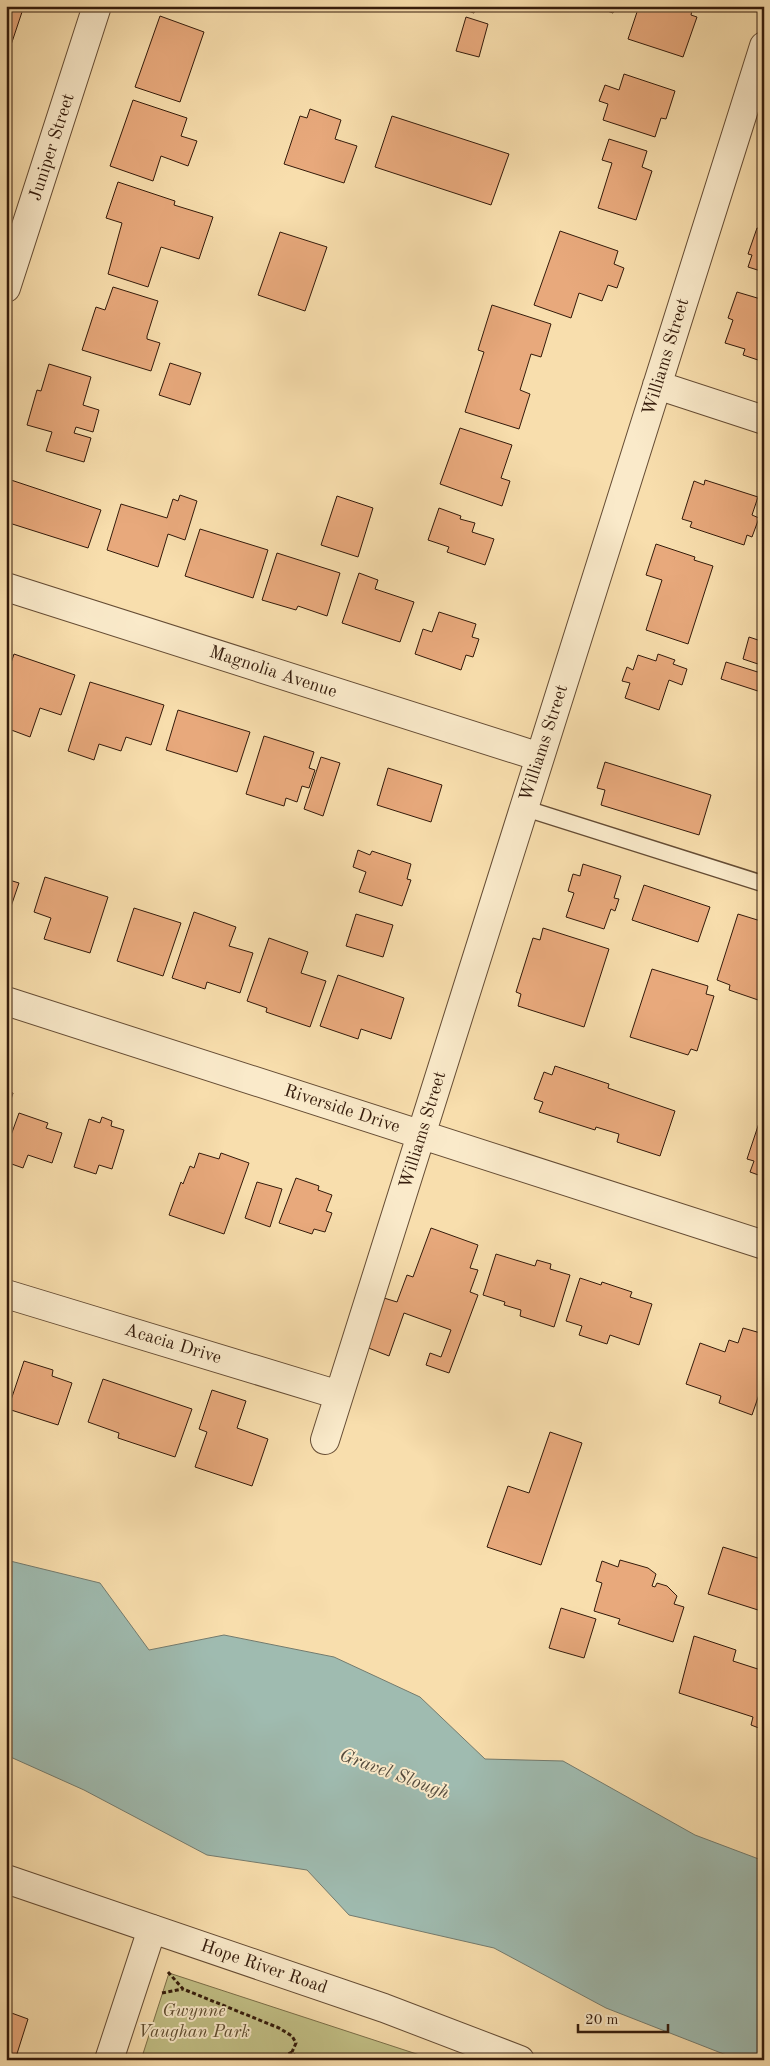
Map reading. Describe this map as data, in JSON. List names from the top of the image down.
{
  "streets": {
    "street": [
      "Juniper Street",
      "Williams Street",
      "Magnolia Avenue",
      "Riverside Drive",
      "Acacia Drive",
      "Hope River Road"
    ]
  },
  "crossings": [
    ["Williams Street", "Magnolia Avenue"],
    ["Williams Street", "Riverside Drive"],
    ["Williams Street", "Acacia Drive"]
  ],
  "water": ["Gravel Slough"],
  "parks": ["Gwynne Vaughan Park"],
  "scale_bar": "20 m"
}
